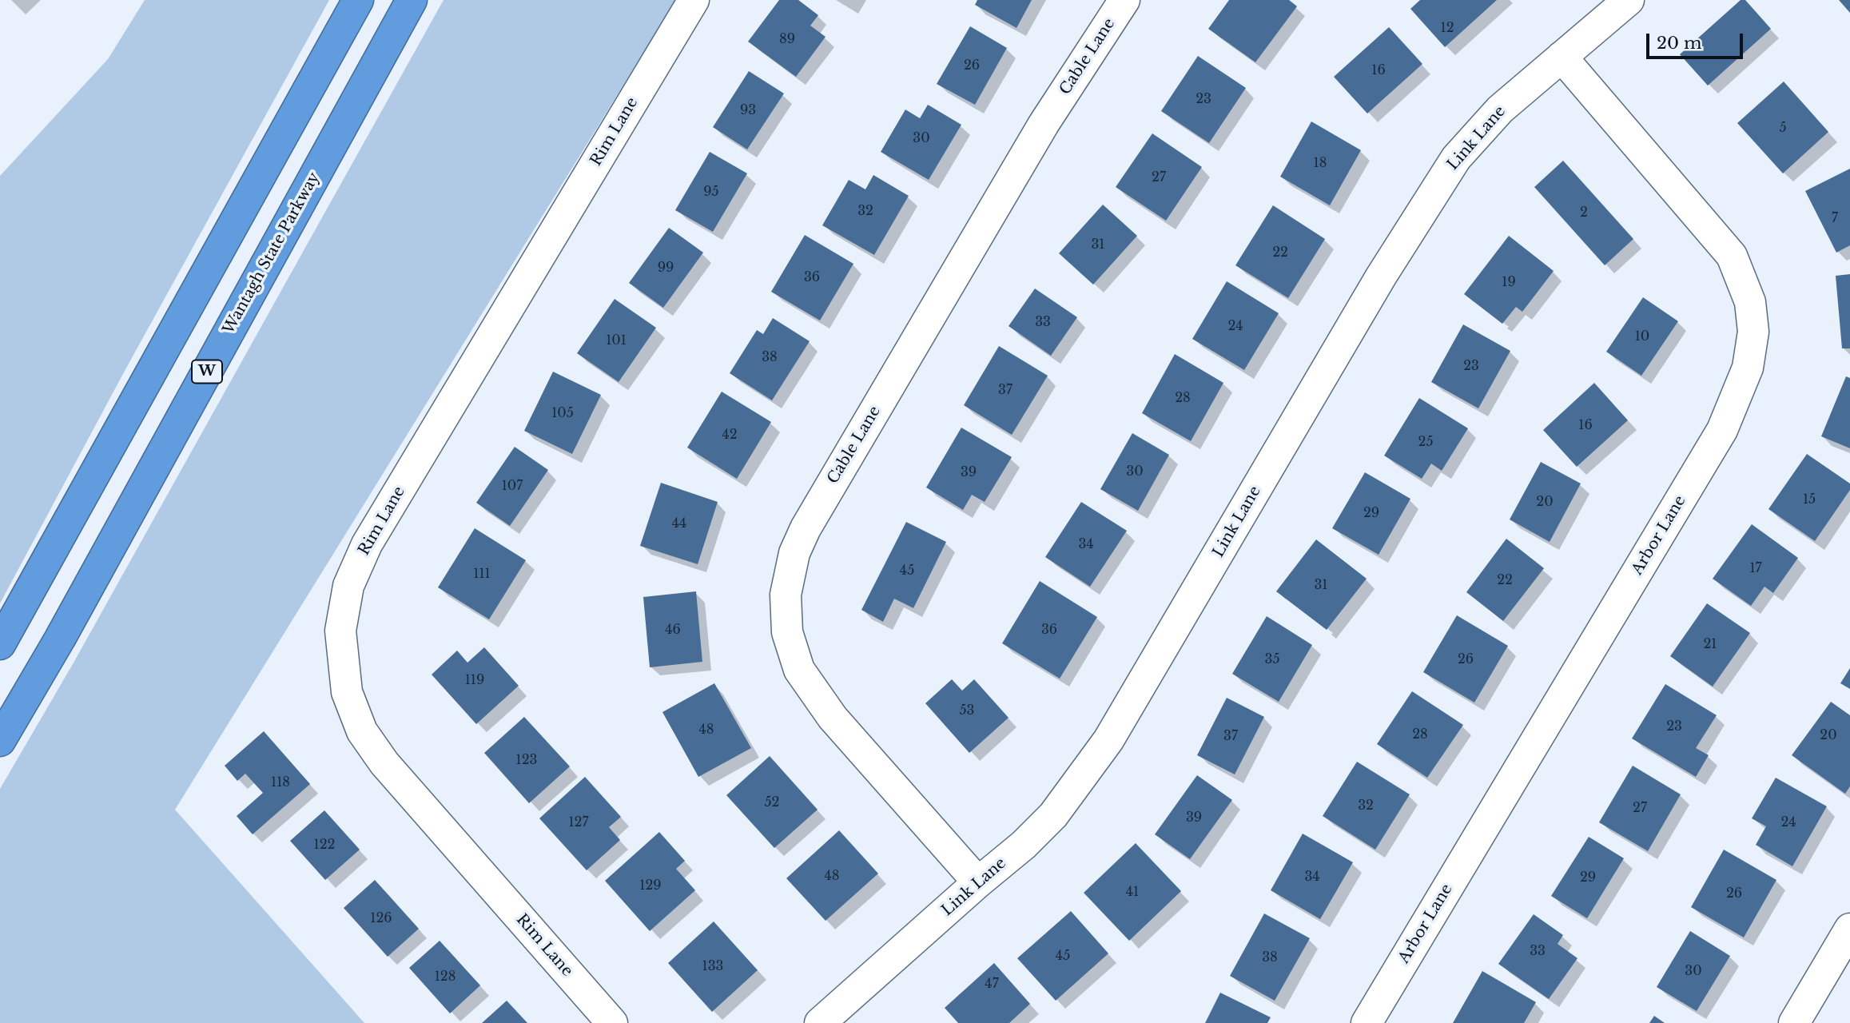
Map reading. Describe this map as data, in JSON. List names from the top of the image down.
{
  "streets": {
    "highway": ["Wantagh State Parkway", "W"],
    "street": [
      "Cable Lane",
      "Rim Lane",
      "Link Lane",
      "Arbor Lane"
    ]
  },
  "crossings": [
    ["Cable Lane", "Link Lane"],
    ["Link Lane", "Arbor Lane"]
  ],
  "house_numbers": [
    "12",
    "89",
    "26",
    "16",
    "23",
    "93",
    "5",
    "30",
    "18",
    "27",
    "95",
    "32",
    "2",
    "7",
    "31",
    "22",
    "99",
    "36",
    "19",
    "33",
    "24",
    "10",
    "101",
    "38",
    "23",
    "37",
    "28",
    "105",
    "16",
    "42",
    "25",
    "30",
    "39",
    "107",
    "15",
    "20",
    "29",
    "44",
    "34",
    "17",
    "45",
    "111",
    "22",
    "31",
    "46",
    "36",
    "21",
    "35",
    "26",
    "119",
    "53",
    "23",
    "48",
    "28",
    "20",
    "37",
    "123",
    "118",
    "52",
    "32",
    "27",
    "39",
    "127",
    "24",
    "122",
    "48",
    "34",
    "29",
    "129",
    "41",
    "26",
    "126",
    "33",
    "45",
    "38",
    "133",
    "30",
    "128",
    "47"
  ],
  "scale_bar": "20 m"
}
